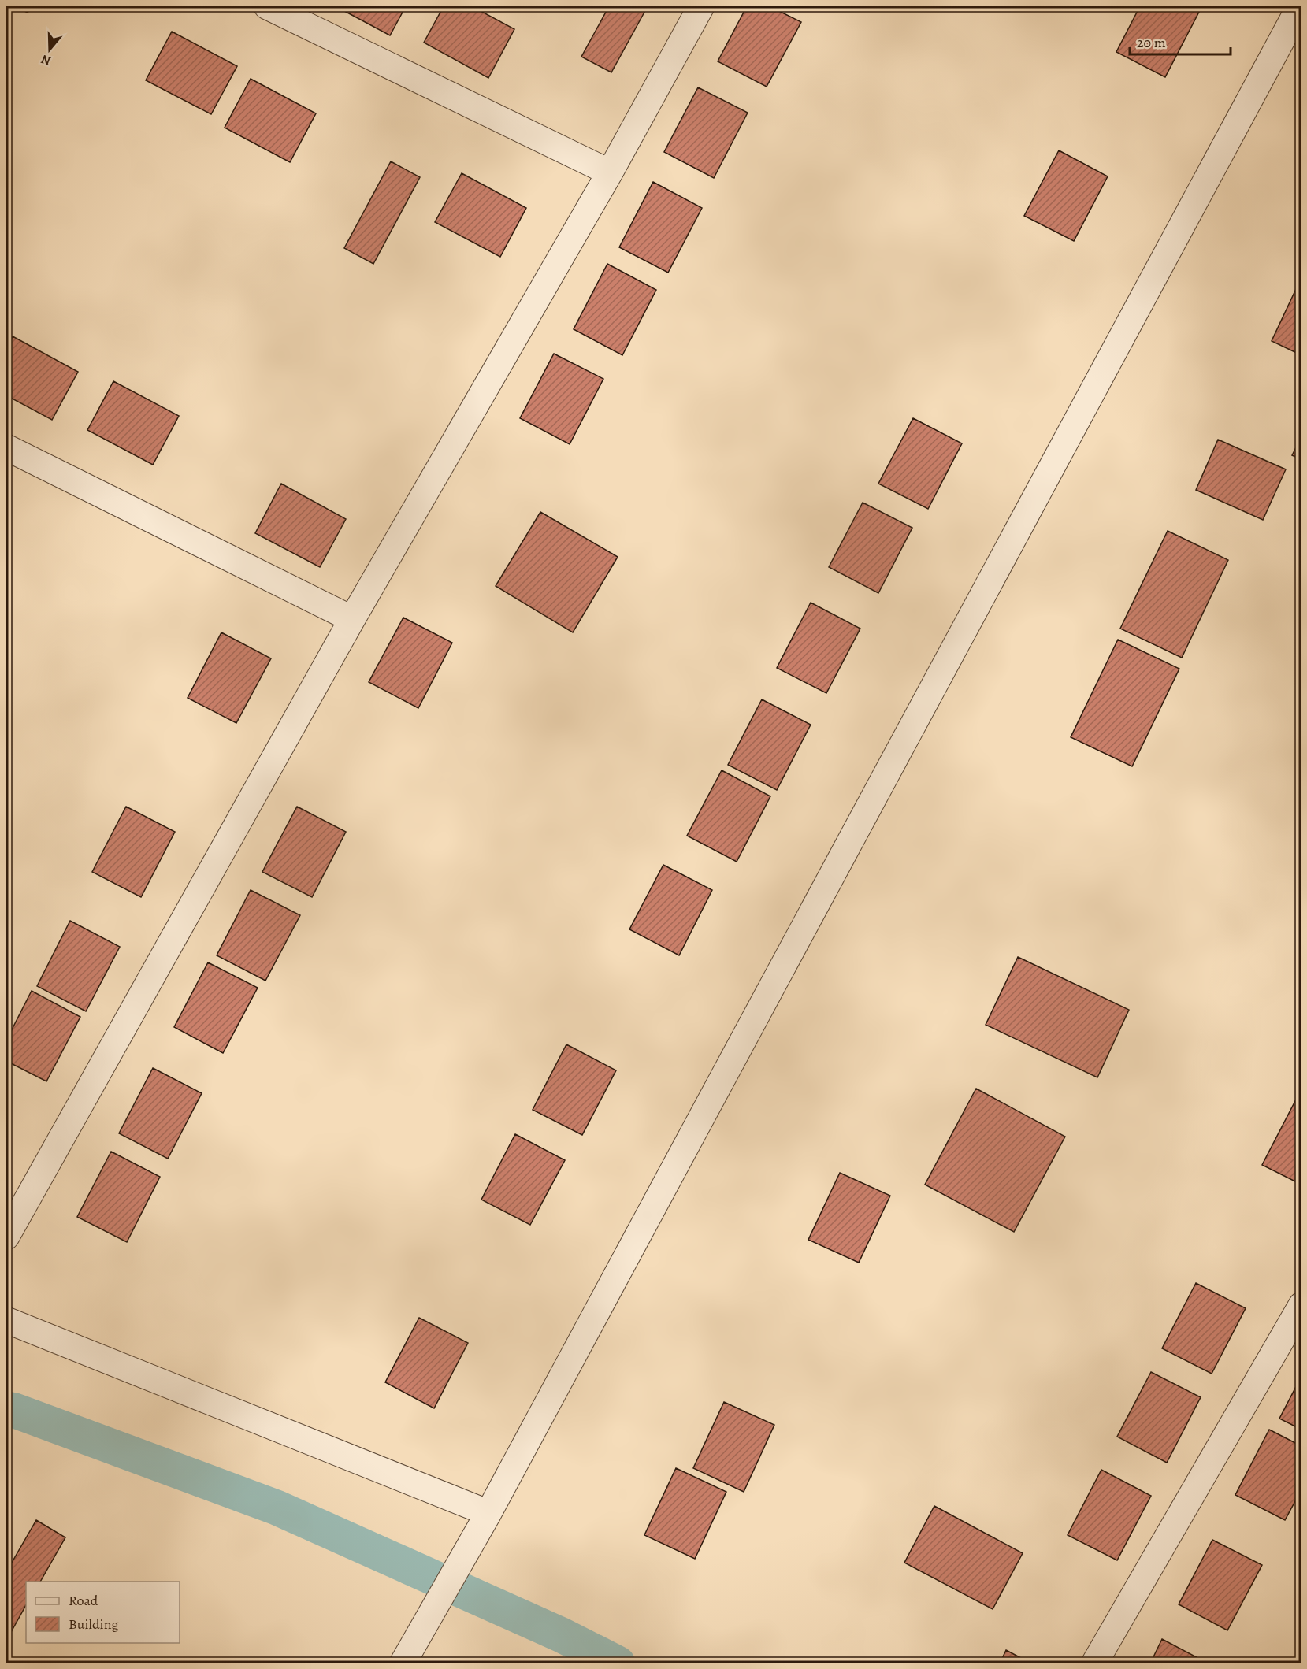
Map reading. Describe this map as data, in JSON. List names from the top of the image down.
{
  "legend": ["Road", "Building"],
  "scale_bar": "20 m",
  "north": "bottom"
}
